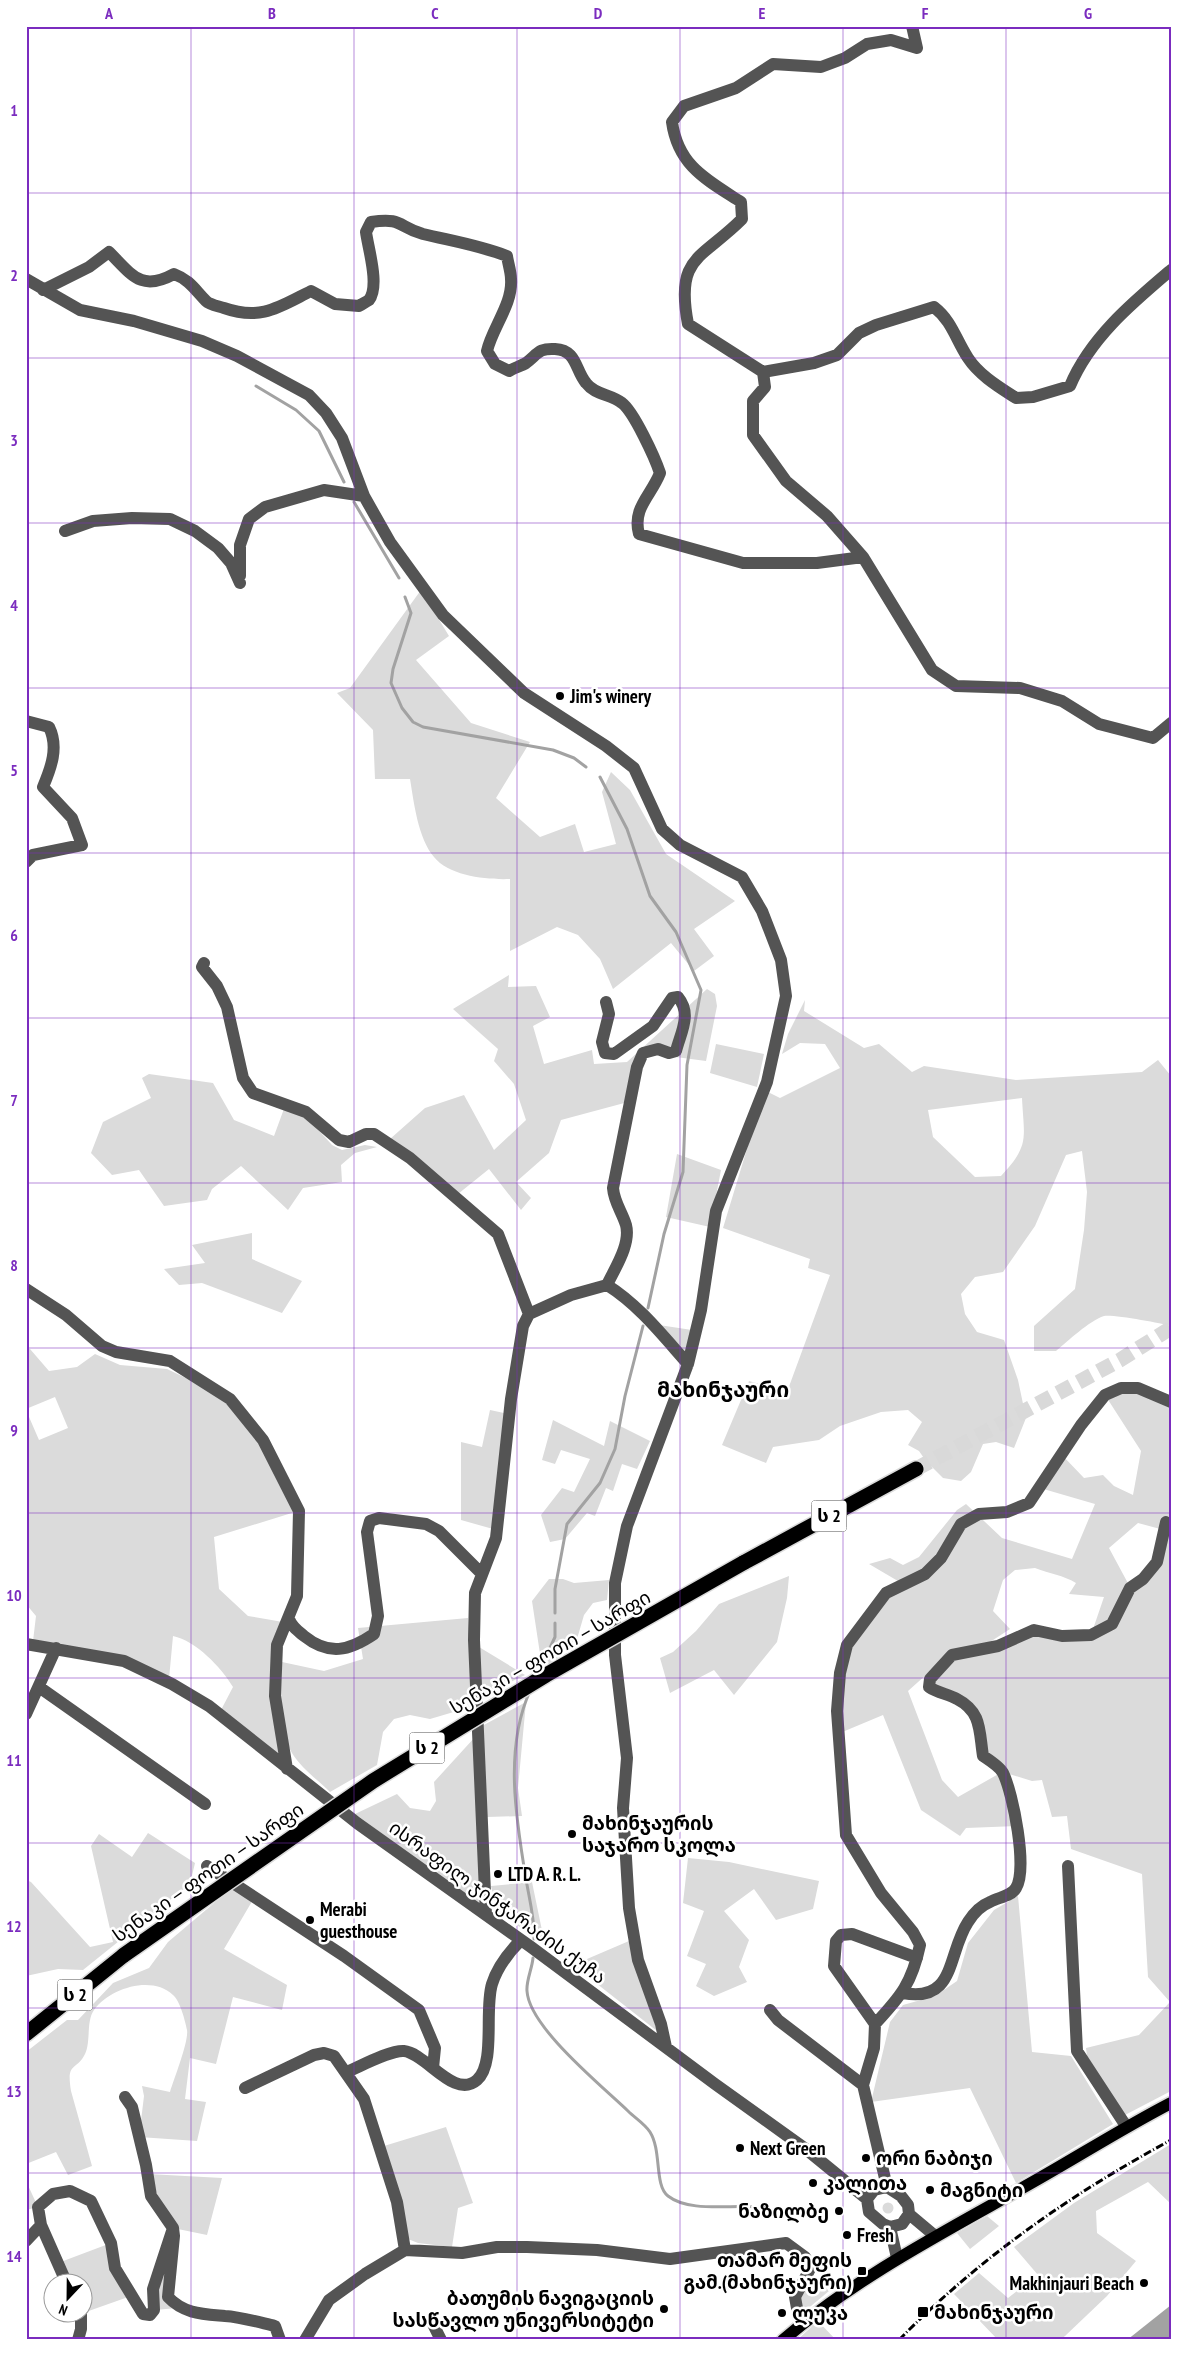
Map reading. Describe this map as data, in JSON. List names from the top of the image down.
{
  "streets": {
    "highway": ["ს 2", "სენაკი — ფოთი — სარფი"],
    "street": ["ისრაფილ ჯინჭარაძის ქუჩა"]
  },
  "districts": ["მახინჯაური"],
  "places": {
    "other": [
      "Jim's winery",
      "მახინჯაურის საჯარო სკოლა",
      "LTD A. R. L.",
      "Merabi guesthouse",
      "Next Green",
      "ორი ნაბიჯი",
      "კალითა",
      "მაგნიტი",
      "ნაზილბე",
      "Fresh",
      "Makhinjauri Beach",
      "ბათუმის ნავიგაციის სასწავლო უნივერსიტეტი",
      "ლუკა"
    ],
    "transit": ["თამარ მეფის გამ.(მახინჯაური)", "მახინჯაური"]
  },
  "north": "bottom",
  "grid": {
    "columns": [
      "A",
      "B",
      "C",
      "D",
      "E",
      "F",
      "G"
    ],
    "rows": [
      "1",
      "2",
      "3",
      "4",
      "5",
      "6",
      "7",
      "8",
      "9",
      "10",
      "11",
      "12",
      "13",
      "14"
    ]
  }
}
